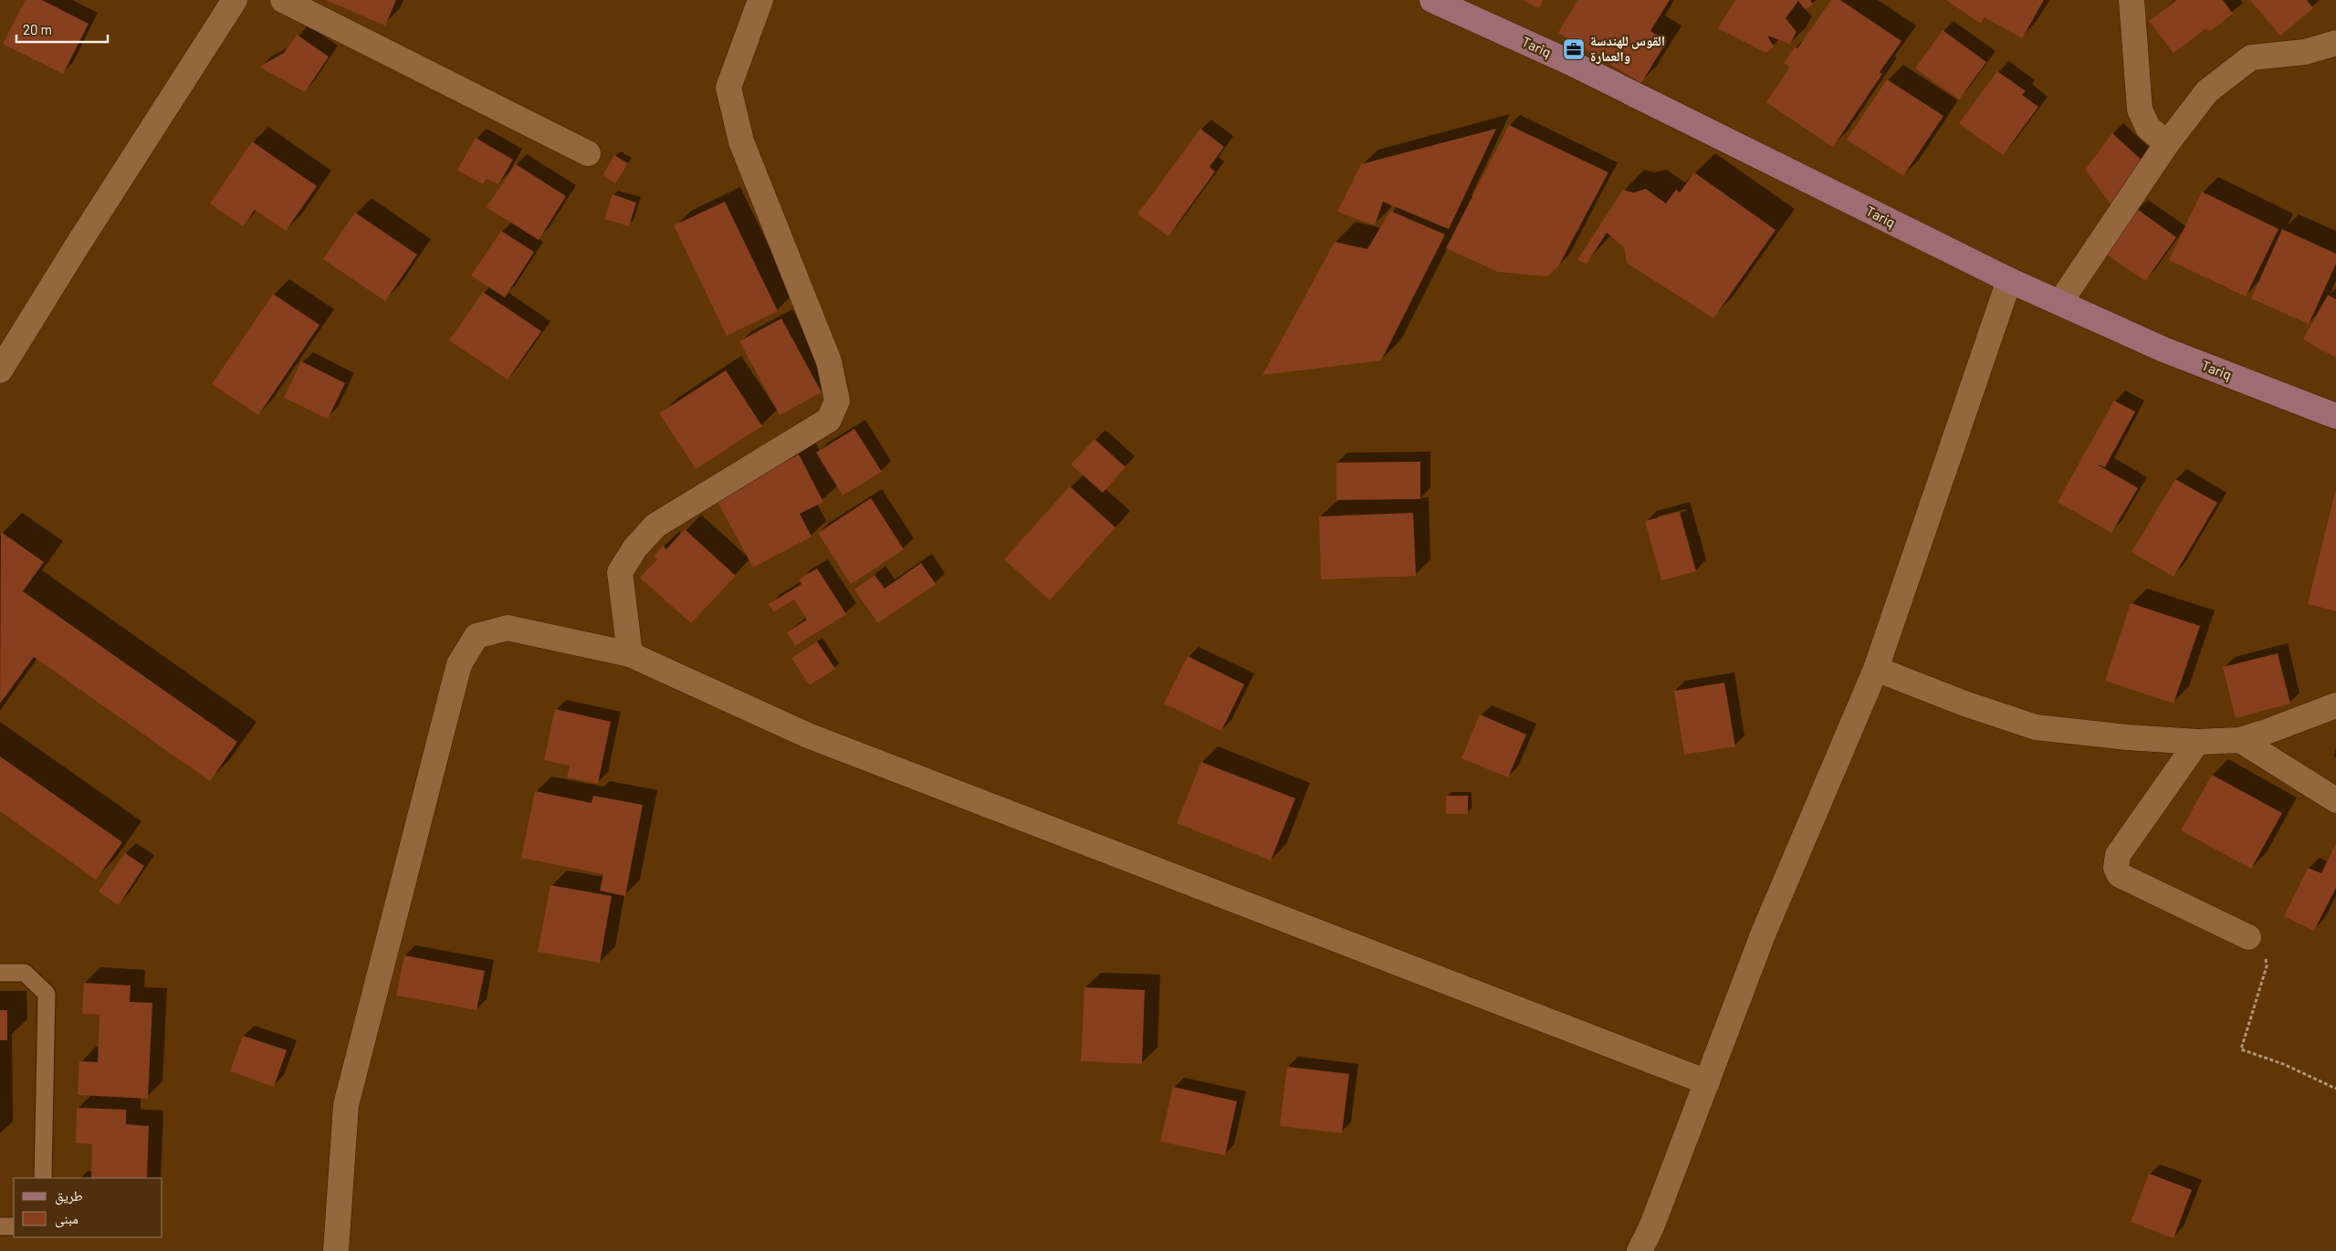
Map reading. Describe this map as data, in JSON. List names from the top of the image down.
{
  "streets": {
    "main road": ["Tariq"]
  },
  "places": {
    "office": ["القوس للهندسة والعمارة"]
  },
  "legend": ["طريق", "مبنى"],
  "scale_bar": "20 m"
}
